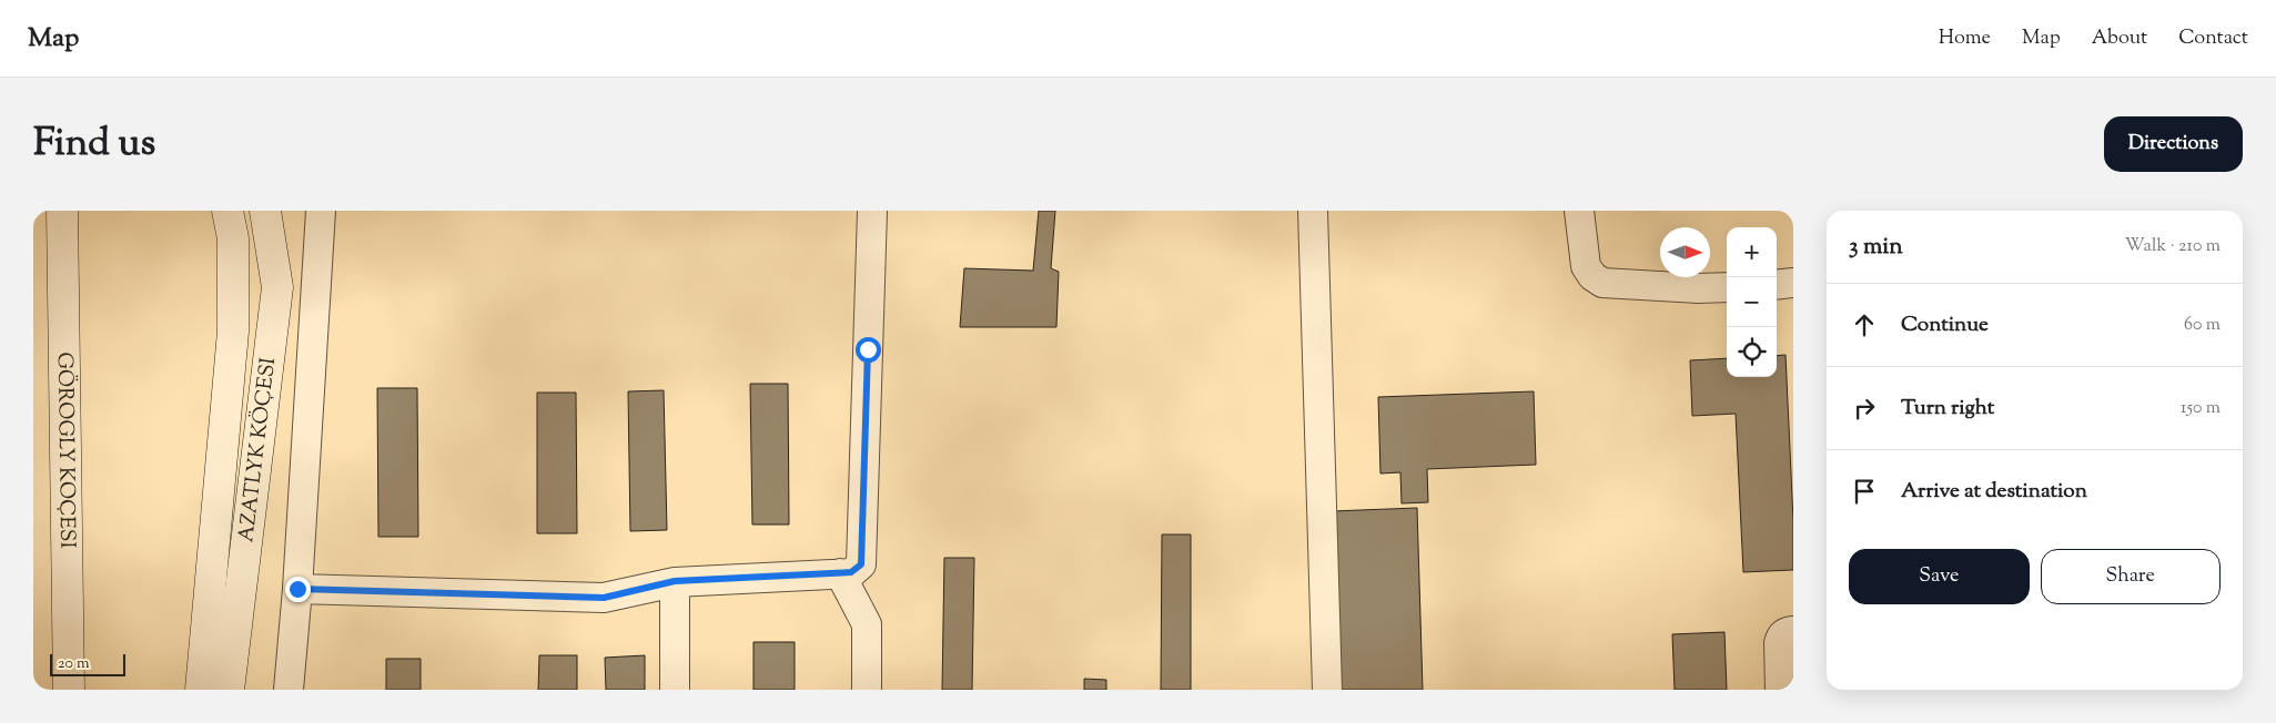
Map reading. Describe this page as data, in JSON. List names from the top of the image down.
{
  "streets": {
    "street": ["GÖROGLY KOÇESI", "AZATLYK KÖÇESI"]
  },
  "scale_bar": "20 m",
  "north": "right",
  "page": {
    "header": "Map",
    "nav": [
      "Home",
      "Map",
      "About",
      "Contact"
    ],
    "title": "Find us",
    "buttons": [
      "Directions",
      ["Save", "Share"]
    ],
    "heading": ["3 min", "Walk · 210 m"],
    "map_buttons": ["+", "−"],
    "list": [
      ["Continue", "60 m"],
      ["Turn right", "150 m"],
      "Arrive at destination"
    ],
    "scale": "20 m"
  }
}
